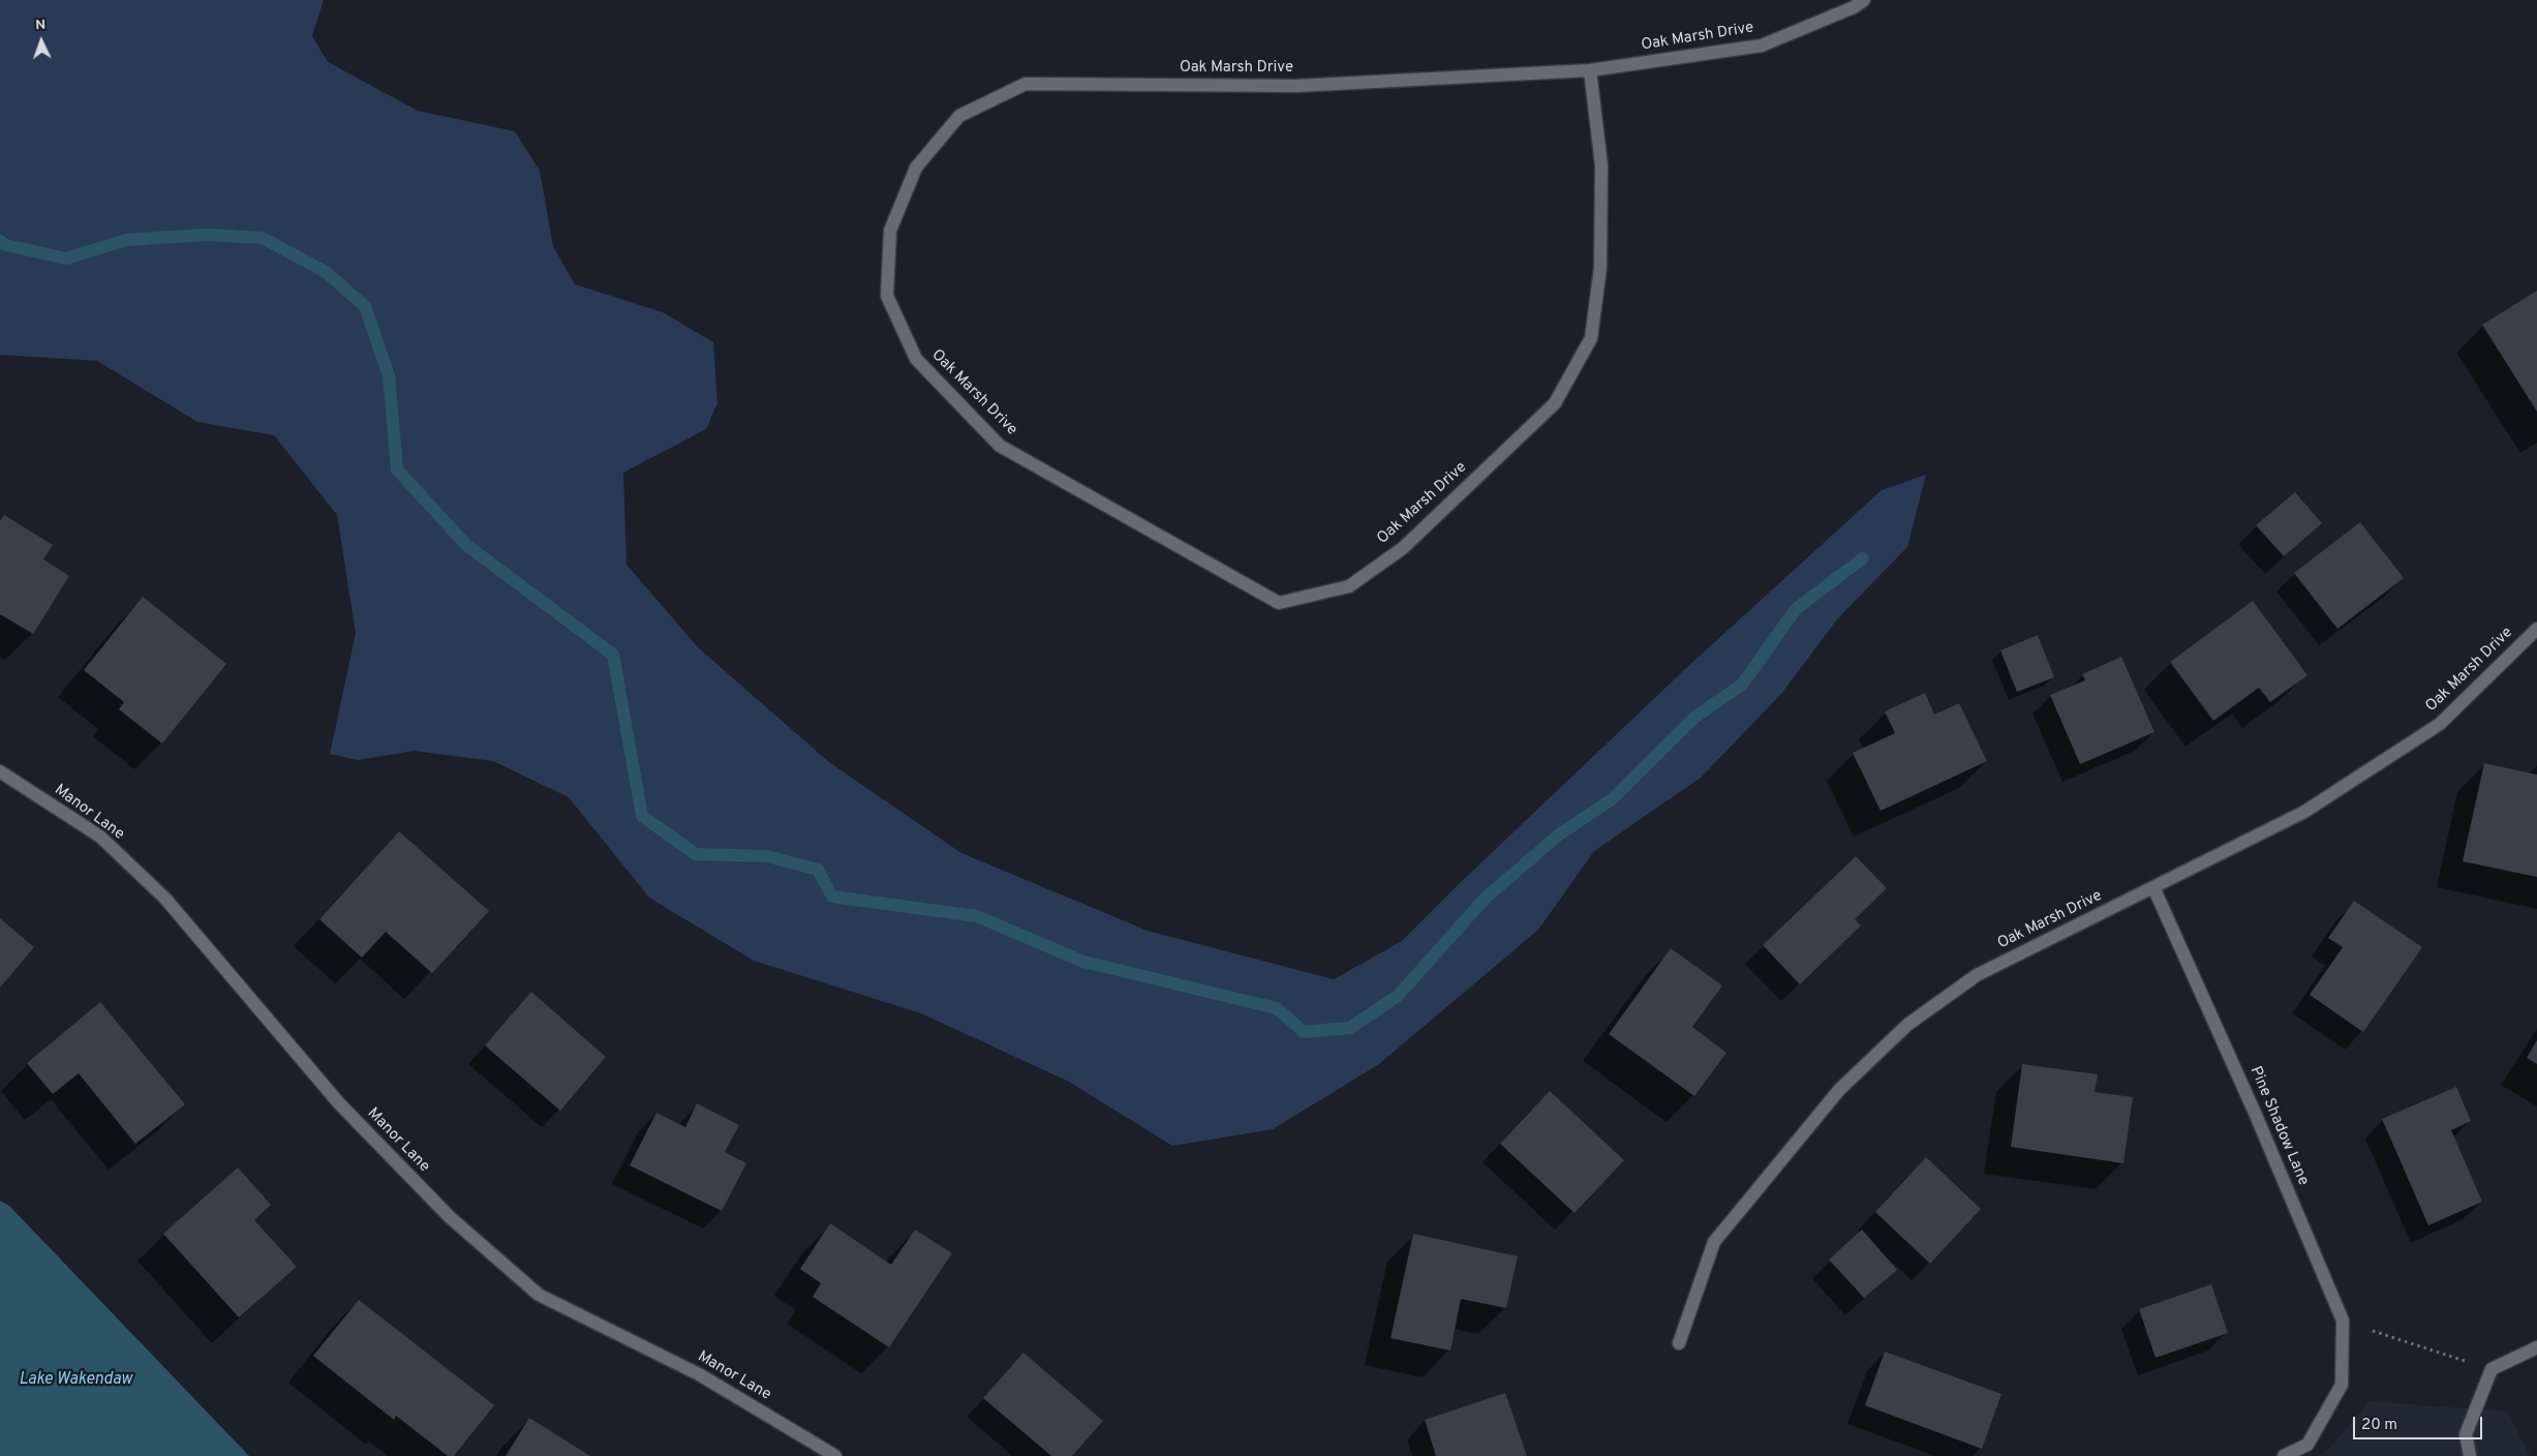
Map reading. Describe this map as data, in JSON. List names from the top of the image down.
{
  "streets": {
    "street": ["Oak Marsh Drive", "Manor Lane", "Pine Shadow Lane"]
  },
  "crossings": [
    ["Oak Marsh Drive", "Pine Shadow Lane"]
  ],
  "water": ["Lake Wakendaw"],
  "scale_bar": "20 m",
  "north": "top"
}
